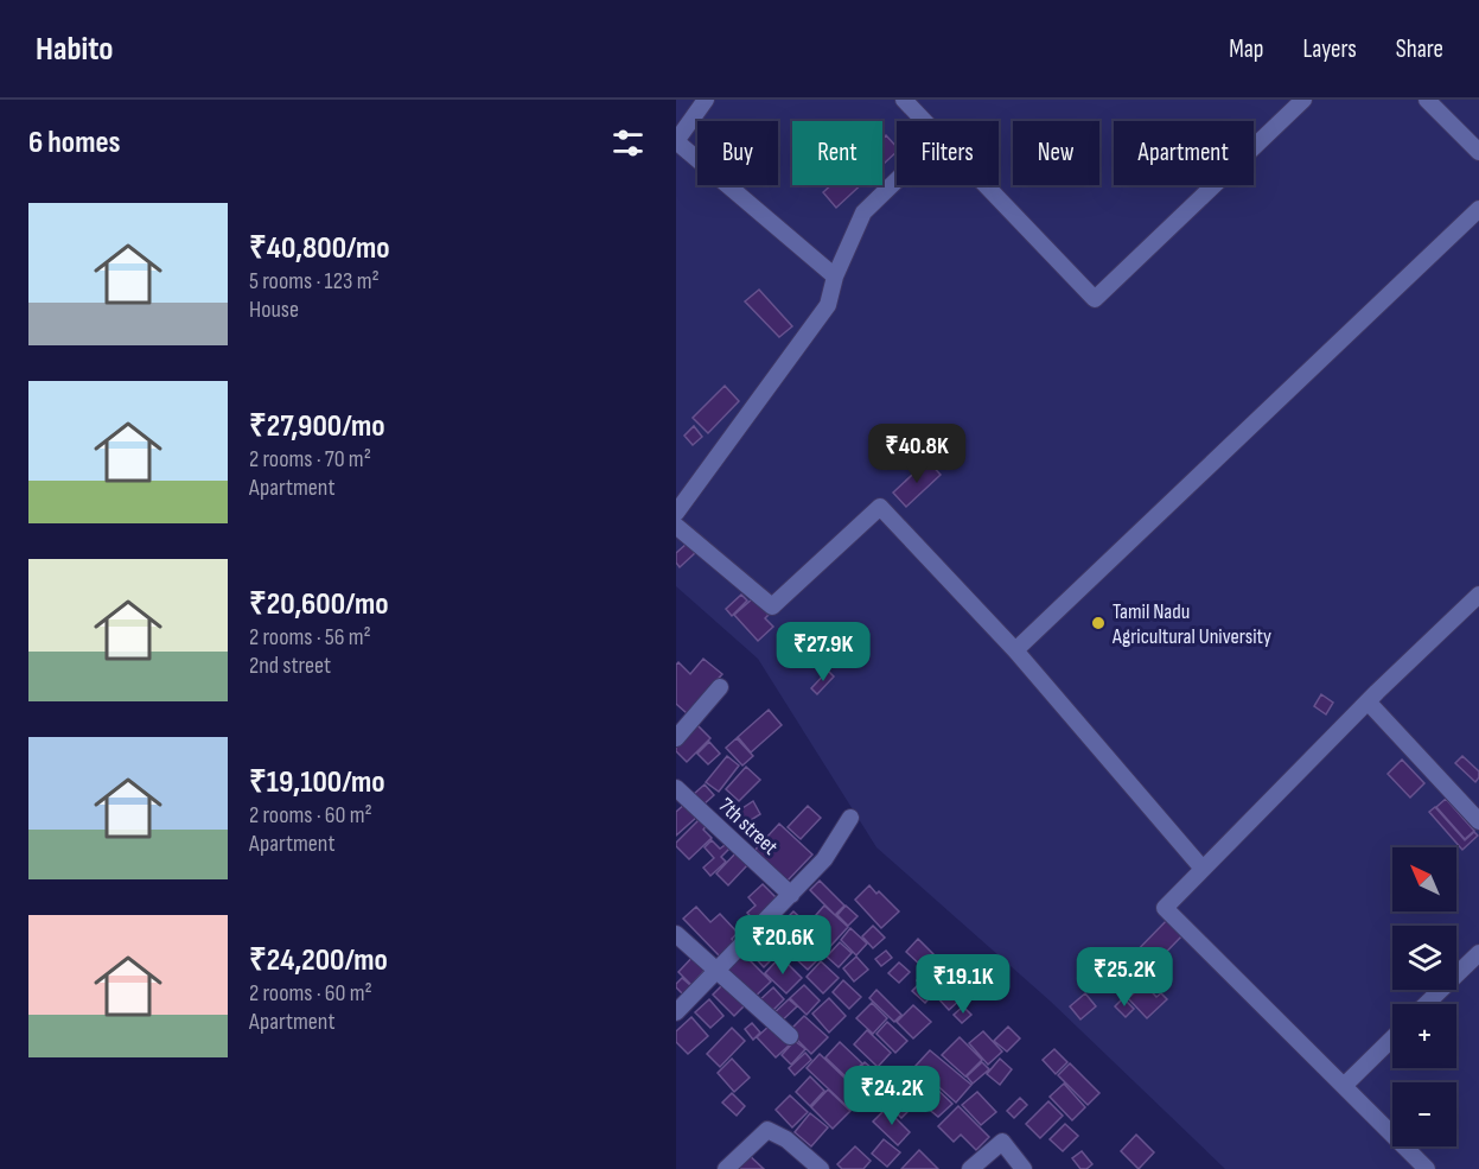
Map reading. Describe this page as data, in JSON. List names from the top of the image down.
{
  "streets": {
    "street": ["7th street"]
  },
  "places": ["Tamil Nadu Agricultural University"],
  "north": "top left",
  "page": {
    "header": "Habito",
    "nav": ["Map", "Layers", "Share"],
    "heading": "6 homes",
    "chip": [
      "Buy",
      "Rent",
      "Filters",
      "New",
      "Apartment"
    ],
    "list": [
      {
        "name": "₹40,800/mo",
        "note": "5 rooms · 123 m² · House"
      },
      {
        "name": "₹27,900/mo",
        "note": "2 rooms · 70 m² · Apartment"
      },
      {
        "name": "₹20,600/mo",
        "note": "2 rooms · 56 m² · 2nd street"
      },
      {
        "name": "₹19,100/mo",
        "note": "2 rooms · 60 m² · Apartment"
      },
      {
        "name": "₹24,200/mo",
        "note": "2 rooms · 60 m² · Apartment"
      }
    ],
    "price": [
      "₹40.8K",
      "₹27.9K",
      "₹20.6K",
      "₹25.2K",
      "₹19.1K",
      "₹24.2K"
    ],
    "map_buttons": ["+", "−"]
  }
}
